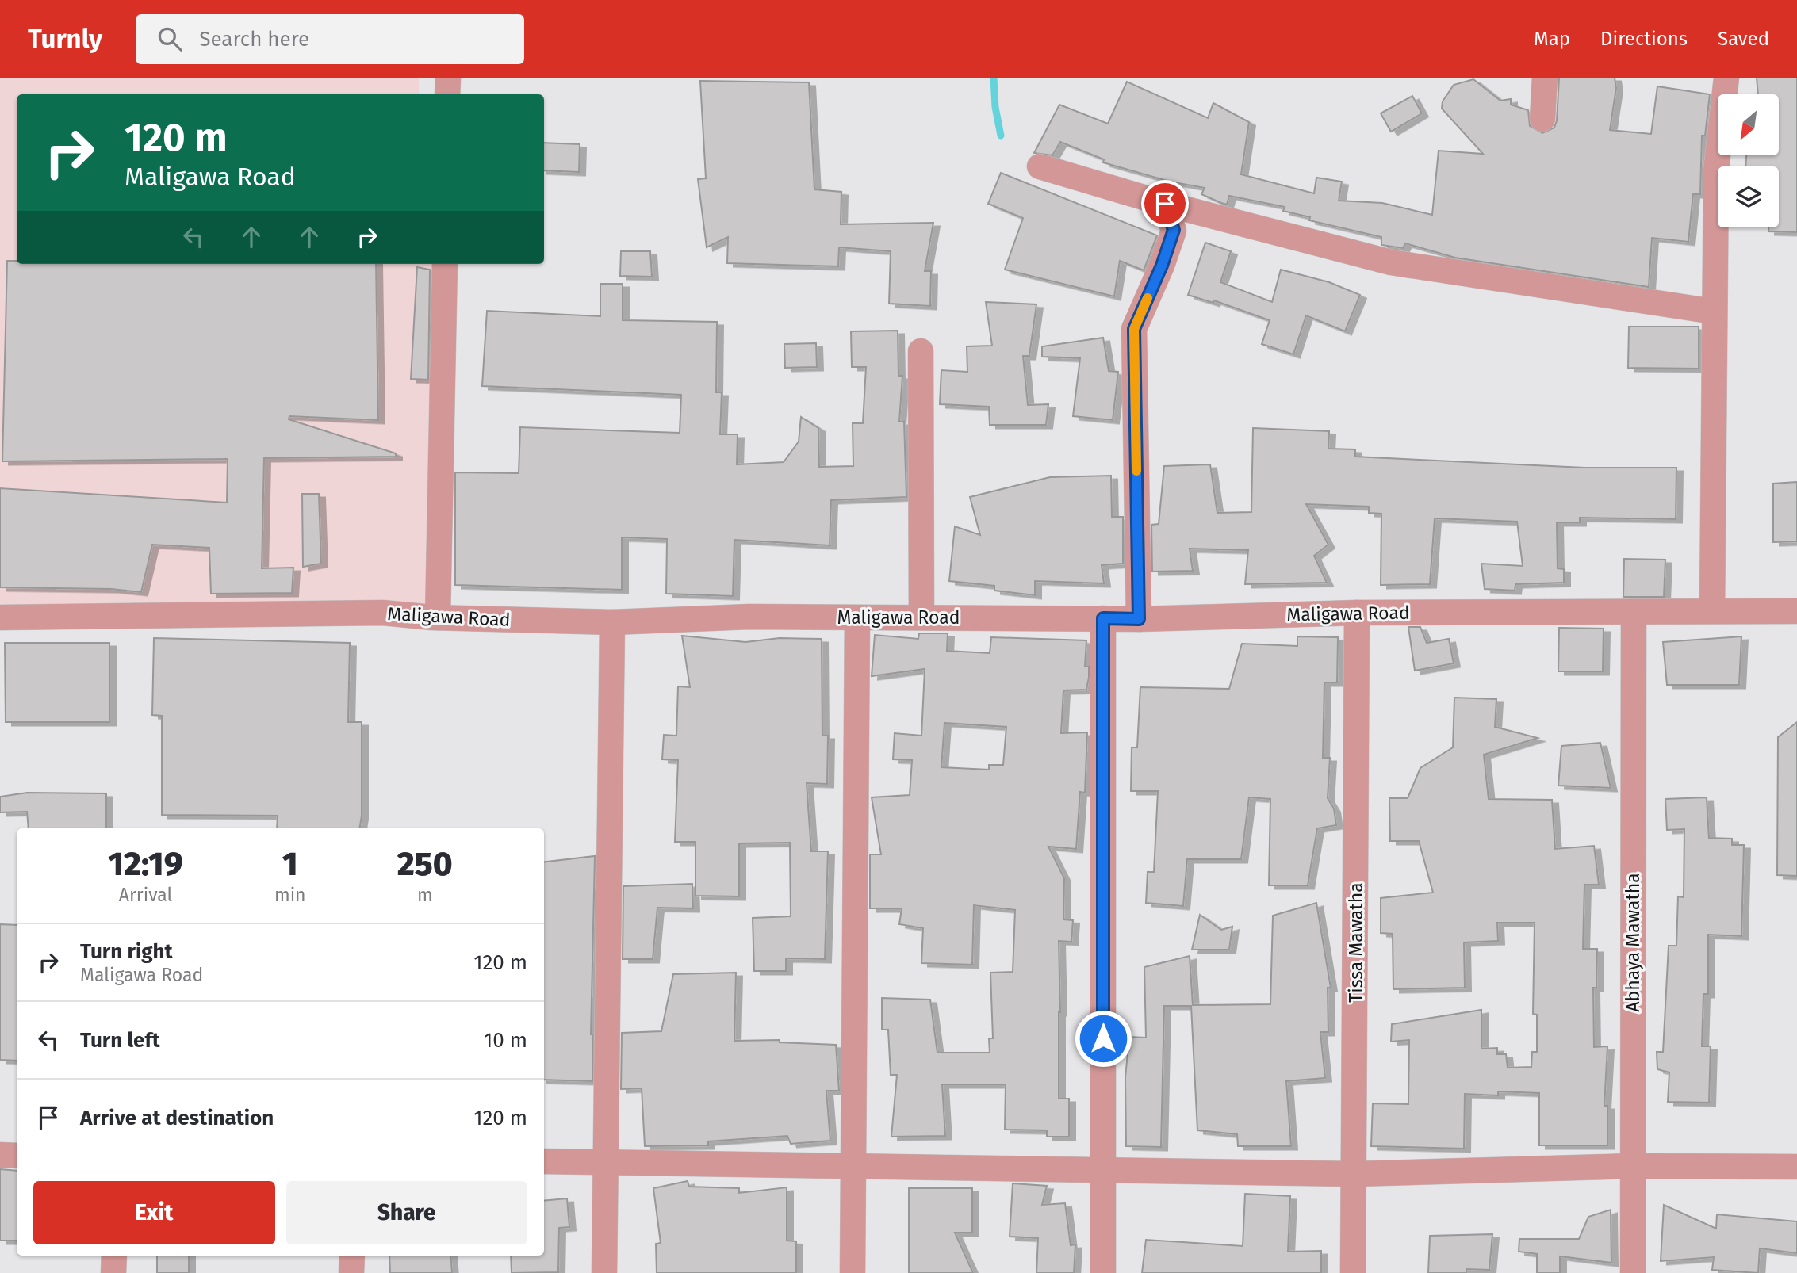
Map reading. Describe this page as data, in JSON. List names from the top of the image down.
{
  "streets": {
    "street": ["Maligawa Road", "Tissa Mawatha", "Abhaya Mawatha"]
  },
  "crossings": [
    ["Maligawa Road", "Tissa Mawatha"],
    ["Maligawa Road", "Abhaya Mawatha"]
  ],
  "north": "bottom left",
  "page": {
    "header": "Turnly",
    "search": "Search here",
    "nav": ["Map", "Directions", "Saved"],
    "turn": ["120 m", "Maligawa Road"],
    "eta": [
      "12:19",
      "Arrival",
      "1",
      "min",
      "250",
      "m"
    ],
    "list": [
      {
        "name": "Turn right",
        "note": "Maligawa Road",
        "value": "120 m"
      },
      {
        "name": "Turn left",
        "value": "10 m"
      },
      {
        "name": "Arrive at destination",
        "value": "120 m"
      }
    ],
    "buttons": ["Exit", "Share"]
  }
}
